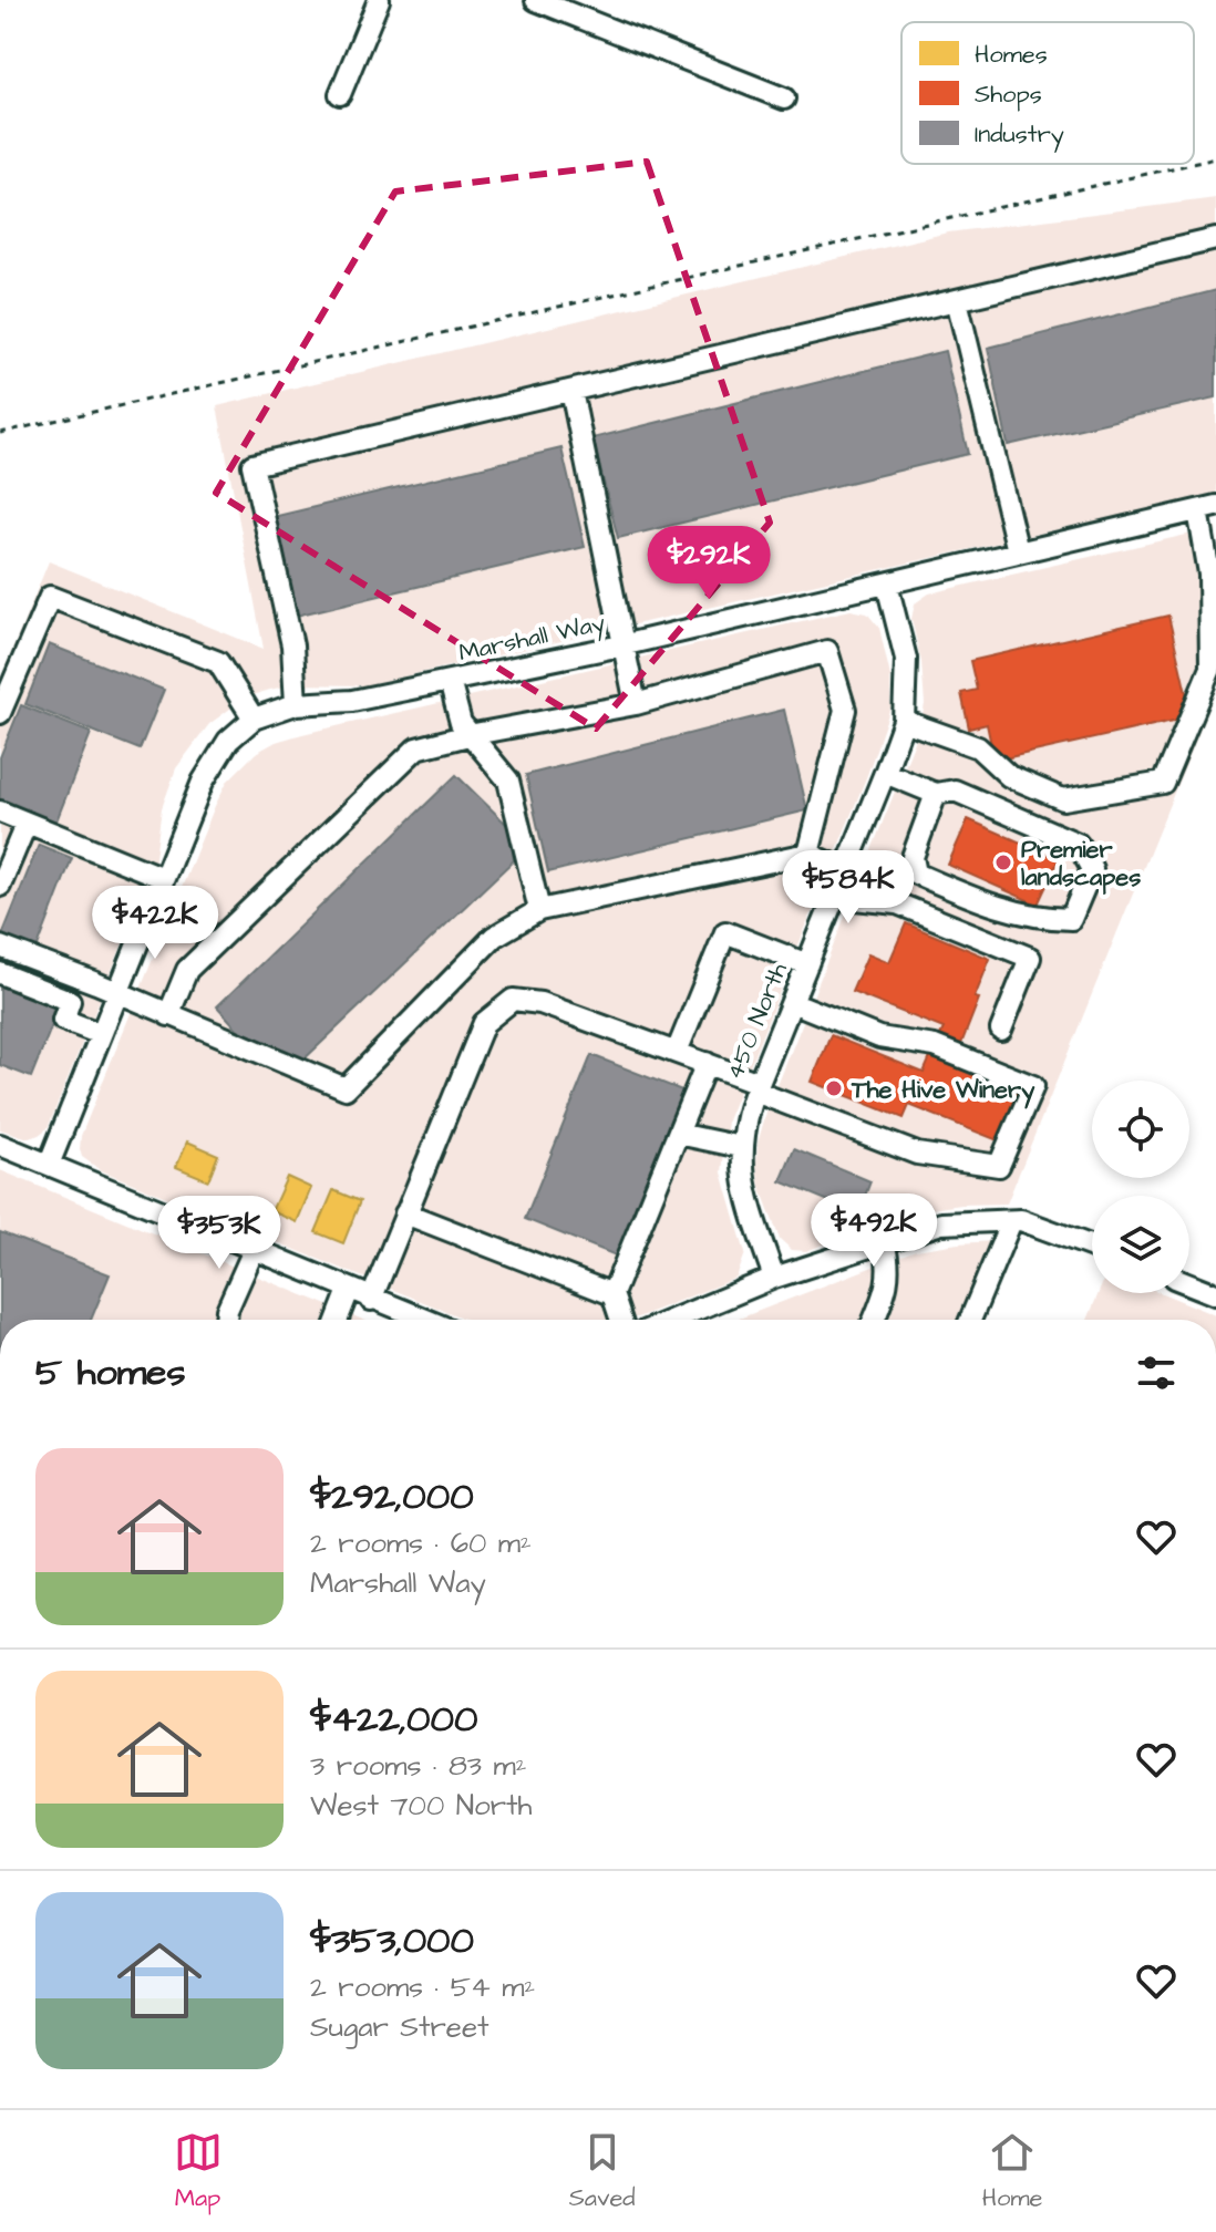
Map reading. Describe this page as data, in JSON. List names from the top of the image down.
{
  "streets": {
    "street": ["Marshall Way", "450 North"]
  },
  "crossings": [
    ["Marshall Way", "450 North"]
  ],
  "places": ["Premier landscapes", "The Hive Winery"],
  "legend": ["Homes", "Shops", "Industry"],
  "page": {
    "price": [
      "$292K",
      "$584K",
      "$422K",
      "$492K",
      "$353K"
    ],
    "heading": "5 homes",
    "list": [
      {
        "name": "$292,000",
        "note": "2 rooms · 60 m² · Marshall Way"
      },
      {
        "name": "$422,000",
        "note": "3 rooms · 83 m² · West 700 North"
      },
      {
        "name": "$353,000",
        "note": "2 rooms · 54 m² · Sugar Street"
      }
    ],
    "tabs": ["Map", "Saved", "Home"]
  }
}
